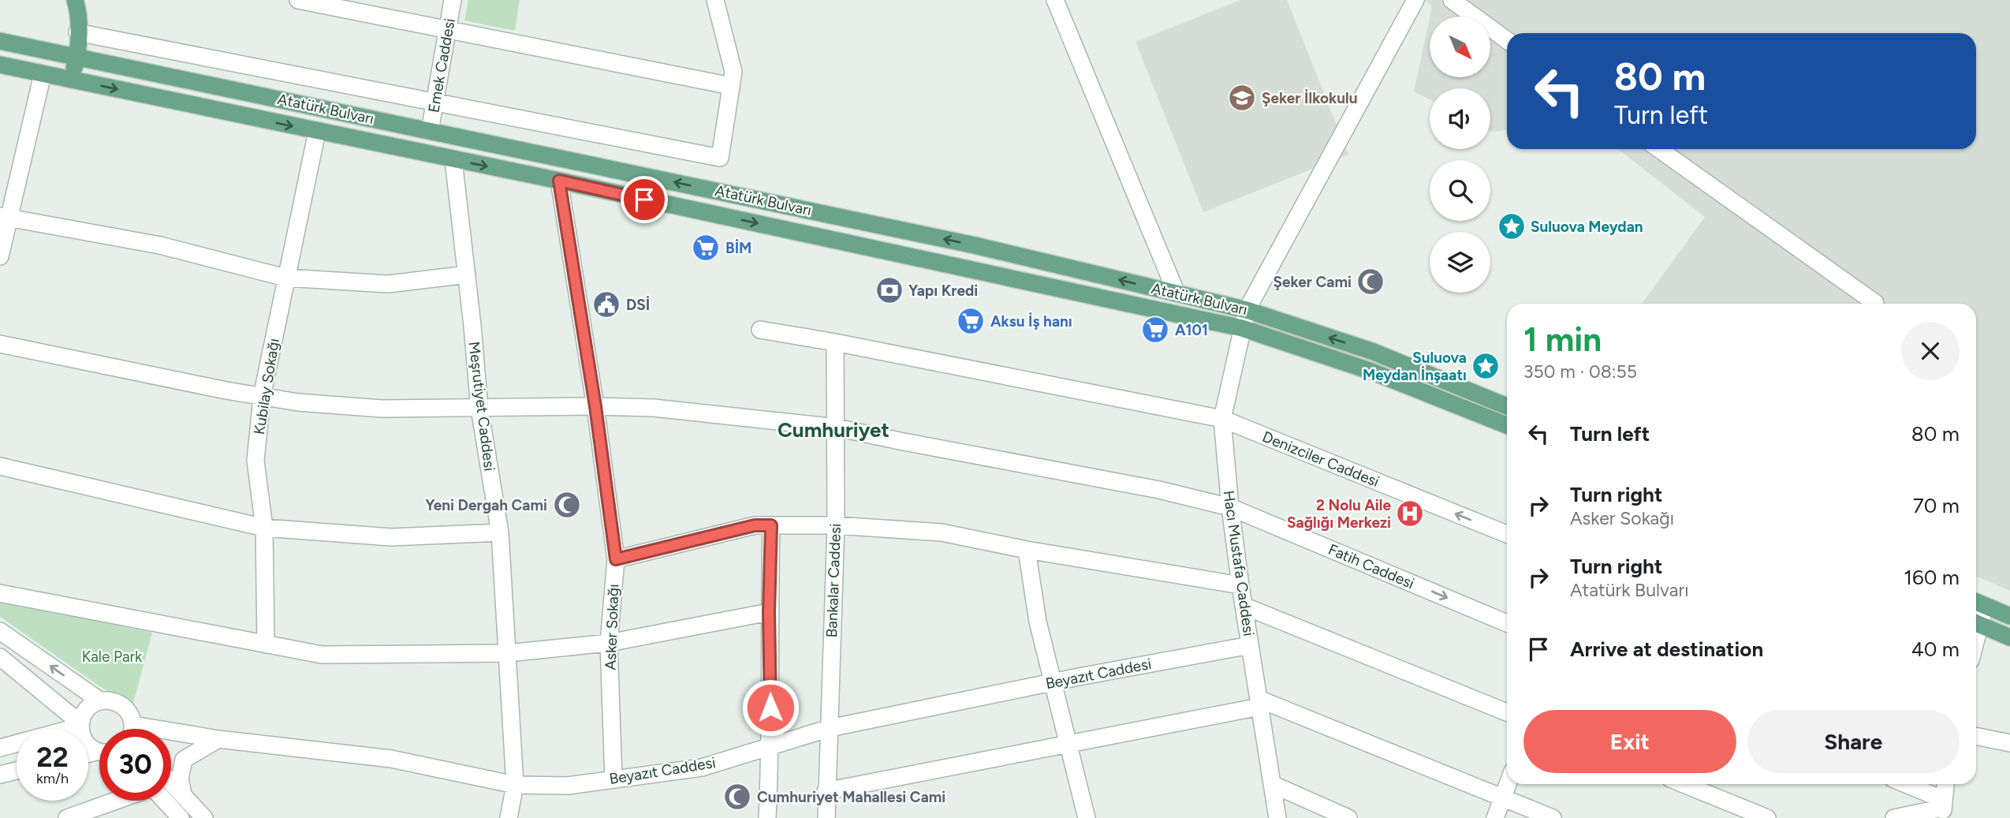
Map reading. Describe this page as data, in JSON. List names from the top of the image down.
{
  "streets": {
    "main road": ["Atatürk Bulvarı"],
    "street": [
      "Emek Caddesi",
      "Kubilay Sokağı",
      "Meşrutiyet Caddesi",
      "Denizciler Caddesi",
      "Hacı Mustafa Caddesi",
      "Fatih Caddesi",
      "Bankalar Caddesi",
      "Asker Sokağı",
      "Beyazıt Caddesi"
    ]
  },
  "crossings": [
    ["Emek Caddesi", "Atatürk Bulvarı"],
    ["Atatürk Bulvarı", "Kubilay Sokağı"],
    ["Atatürk Bulvarı", "Meşrutiyet Caddesi"],
    ["Atatürk Bulvarı", "Hacı Mustafa Caddesi"],
    ["Atatürk Bulvarı", "Asker Sokağı"],
    ["Kubilay Sokağı", "Fatih Caddesi"],
    ["Meşrutiyet Caddesi", "Fatih Caddesi"],
    ["Meşrutiyet Caddesi", "Beyazıt Caddesi"],
    ["Denizciler Caddesi", "Hacı Mustafa Caddesi"],
    ["Denizciler Caddesi", "Bankalar Caddesi"],
    ["Hacı Mustafa Caddesi", "Fatih Caddesi"],
    ["Hacı Mustafa Caddesi", "Beyazıt Caddesi"],
    ["Fatih Caddesi", "Bankalar Caddesi"],
    ["Fatih Caddesi", "Asker Sokağı"],
    ["Bankalar Caddesi", "Beyazıt Caddesi"],
    ["Asker Sokağı", "Beyazıt Caddesi"]
  ],
  "one_way": ["Denizciler Caddesi"],
  "districts": ["Cumhuriyet"],
  "parks": ["Kale Park"],
  "places": {
    "school or university": ["Şeker İlkokulu"],
    "place": ["Suluova Meydan", "Suluova Meydan İnşaatı"],
    "supermarket": ["BİM", "Aksu İş hanı", "A101"],
    "mosque": ["Şeker Cami", "Yeni Dergah Cami", "Cumhuriyet Mahallesi Cami"],
    "bank": ["Yapı Kredi"],
    "public building": ["DSİ"],
    "hospital": ["2 Nolu Aile Sağlığı Merkezi"]
  },
  "north": "bottom right",
  "page": {
    "turn": ["80 m", "Turn left"],
    "heading": ["1 min", "350 m · 08:55"],
    "list": [
      {
        "name": "Turn left",
        "value": "80 m"
      },
      {
        "name": "Turn right",
        "note": "Asker Sokağı",
        "value": "70 m"
      },
      {
        "name": "Turn right",
        "note": "Atatürk Bulvarı",
        "value": "160 m"
      },
      {
        "name": "Arrive at destination",
        "value": "40 m"
      }
    ],
    "buttons": ["Exit", "Share"],
    "speed": "22 km/h",
    "limit": "30"
  }
}
